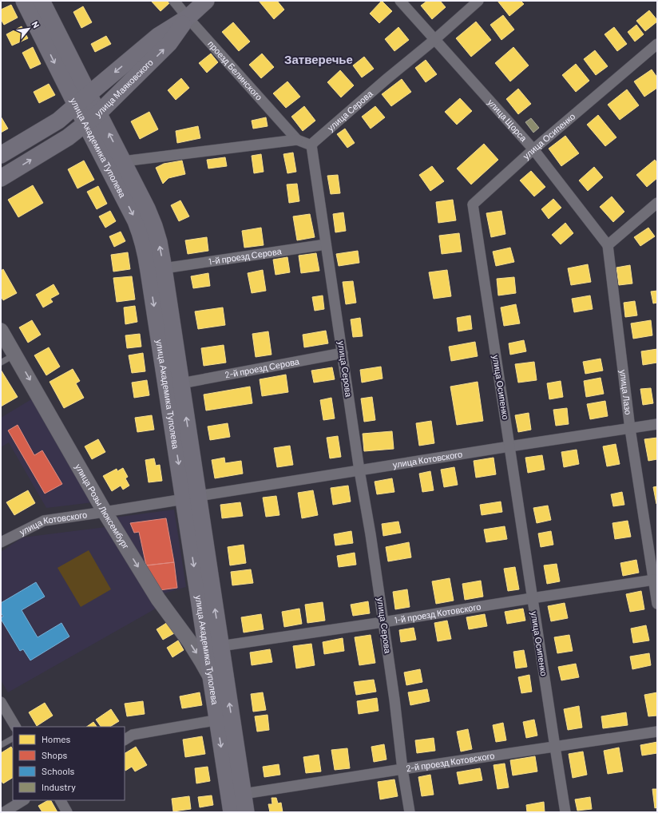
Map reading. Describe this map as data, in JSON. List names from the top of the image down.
{
  "streets": {
    "main road": ["улица Маяковского", "улица Академика Туполева"],
    "street": [
      "проезд Белинского",
      "улица Серова",
      "улица Щорса",
      "улица Осипенко",
      "1-й проезд Серова",
      "2-й проезд Серова",
      "улица Лазо",
      "улица Котовского",
      "улица Розы Люксембург",
      "1-й проезд Котовского",
      "2-й проезд Котовского"
    ]
  },
  "crossings": [
    ["проезд Белинского", "улица Маяковского"],
    ["проезд Белинского", "улица Серова"],
    ["проезд Белинского", "улица Академика Туполева"],
    ["улица Маяковского", "улица Академика Туполева"],
    ["улица Серова", "улица Щорса"],
    ["улица Серова", "1-й проезд Серова"],
    ["улица Серова", "2-й проезд Серова"],
    ["улица Серова", "улица Котовского"],
    ["улица Серова", "1-й проезд Котовского"],
    ["улица Серова", "2-й проезд Котовского"],
    ["улица Щорса", "улица Осипенко"],
    ["улица Щорса", "улица Лазо"],
    ["улица Осипенко", "улица Котовского"],
    ["улица Осипенко", "1-й проезд Котовского"],
    ["улица Осипенко", "2-й проезд Котовского"],
    ["улица Академика Туполева", "1-й проезд Серова"],
    ["улица Академика Туполева", "2-й проезд Серова"],
    ["улица Академика Туполева", "улица Котовского"],
    ["улица Академика Туполева", "улица Розы Люксембург"],
    ["улица Академика Туполева", "1-й проезд Котовского"],
    ["улица Академика Туполева", "2-й проезд Котовского"],
    ["улица Лазо", "улица Котовского"],
    ["улица Лазо", "1-й проезд Котовского"],
    ["улица Котовского", "улица Розы Люксембург"]
  ],
  "one_way": ["улица Розы Люксембург"],
  "districts": ["Затверечье"],
  "legend": [
    "Homes",
    "Shops",
    "Schools",
    "Industry"
  ],
  "north": "top right"
}
